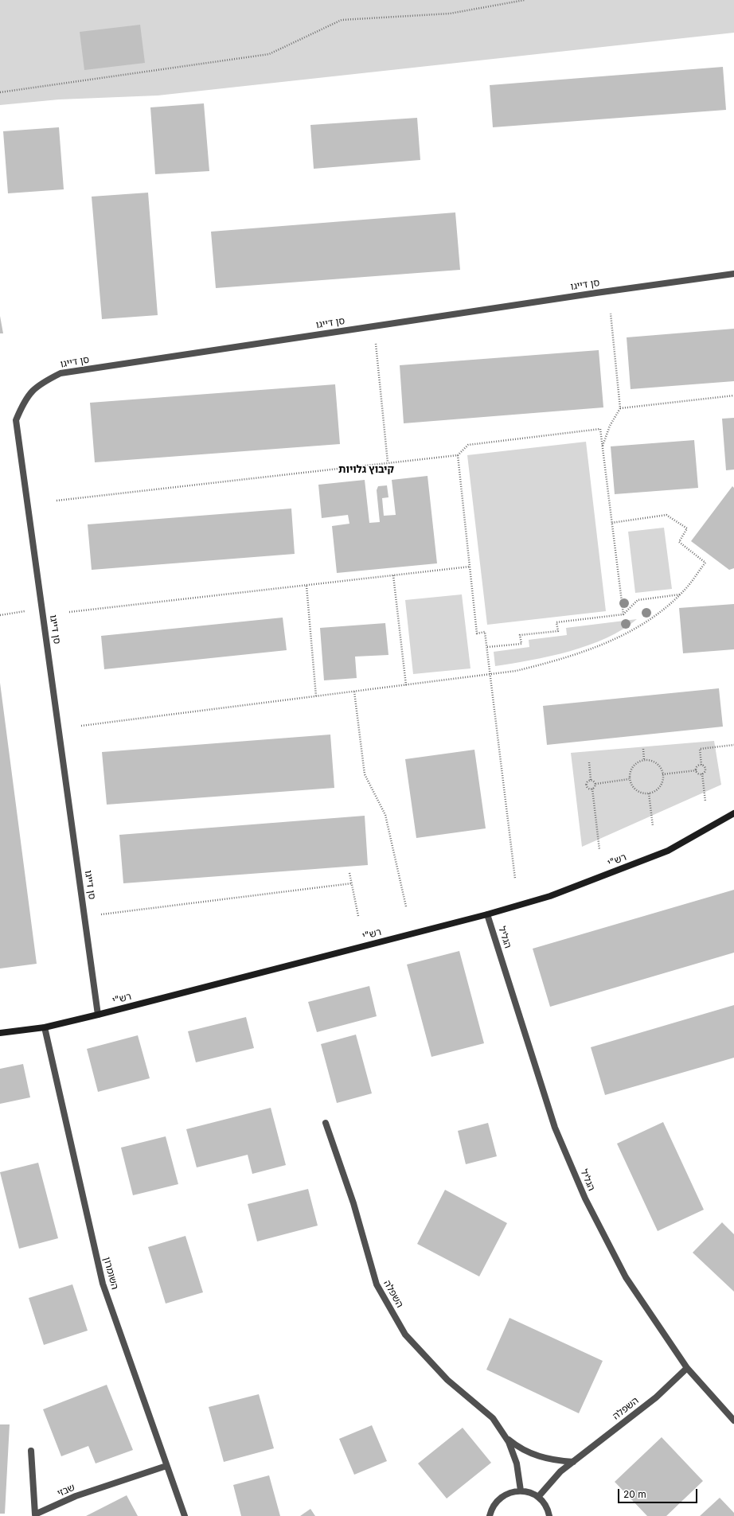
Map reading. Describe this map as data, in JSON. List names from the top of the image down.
{
  "streets": {
    "street": [
      "סן דייגו",
      "רש\"י",
      "הגליל",
      "השומרון",
      "השפלה",
      "שבזי"
    ]
  },
  "crossings": [
    ["סן דייגו", "רש\"י"],
    ["רש\"י", "הגליל"],
    ["רש\"י", "השומרון"],
    ["הגליל", "השפלה"],
    ["השומרון", "שבזי"]
  ],
  "districts": ["קיבוץ גלויות"],
  "scale_bar": "20 m"
}
